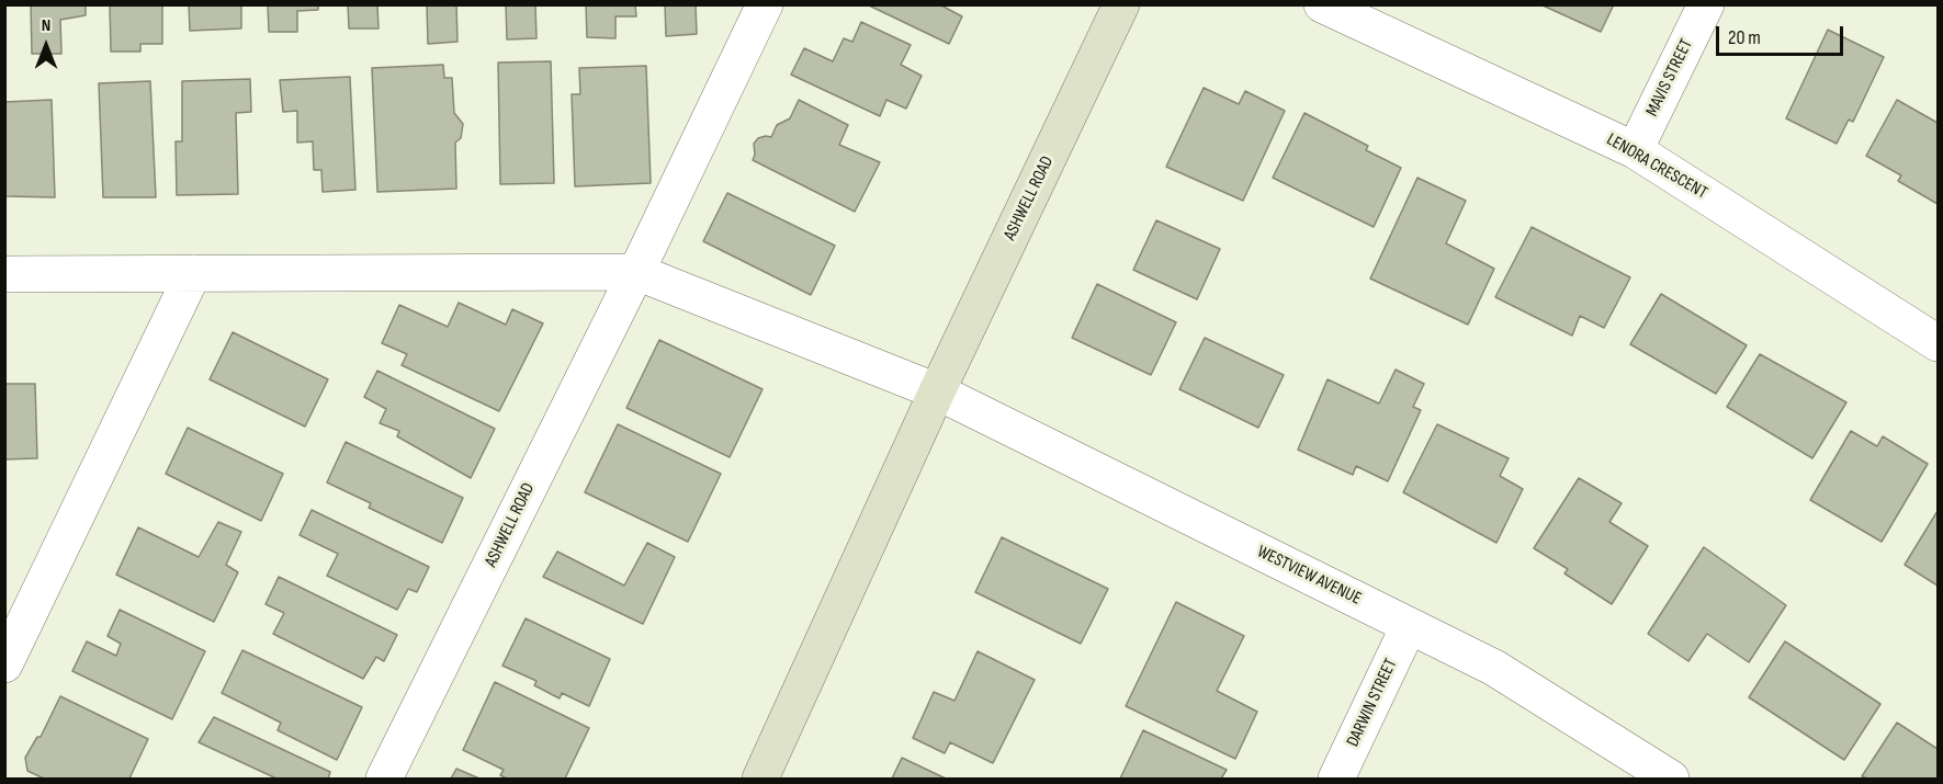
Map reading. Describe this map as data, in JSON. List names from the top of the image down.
{
  "streets": {
    "street": [
      "MAVIS STREET",
      "LENORA CRESCENT",
      "ASHWELL ROAD",
      "WESTVIEW AVENUE",
      "DARWIN STREET"
    ]
  },
  "crossings": [
    ["MAVIS STREET", "LENORA CRESCENT"],
    ["ASHWELL ROAD", "WESTVIEW AVENUE"],
    ["WESTVIEW AVENUE", "DARWIN STREET"]
  ],
  "scale_bar": "20 m",
  "north": "top"
}
